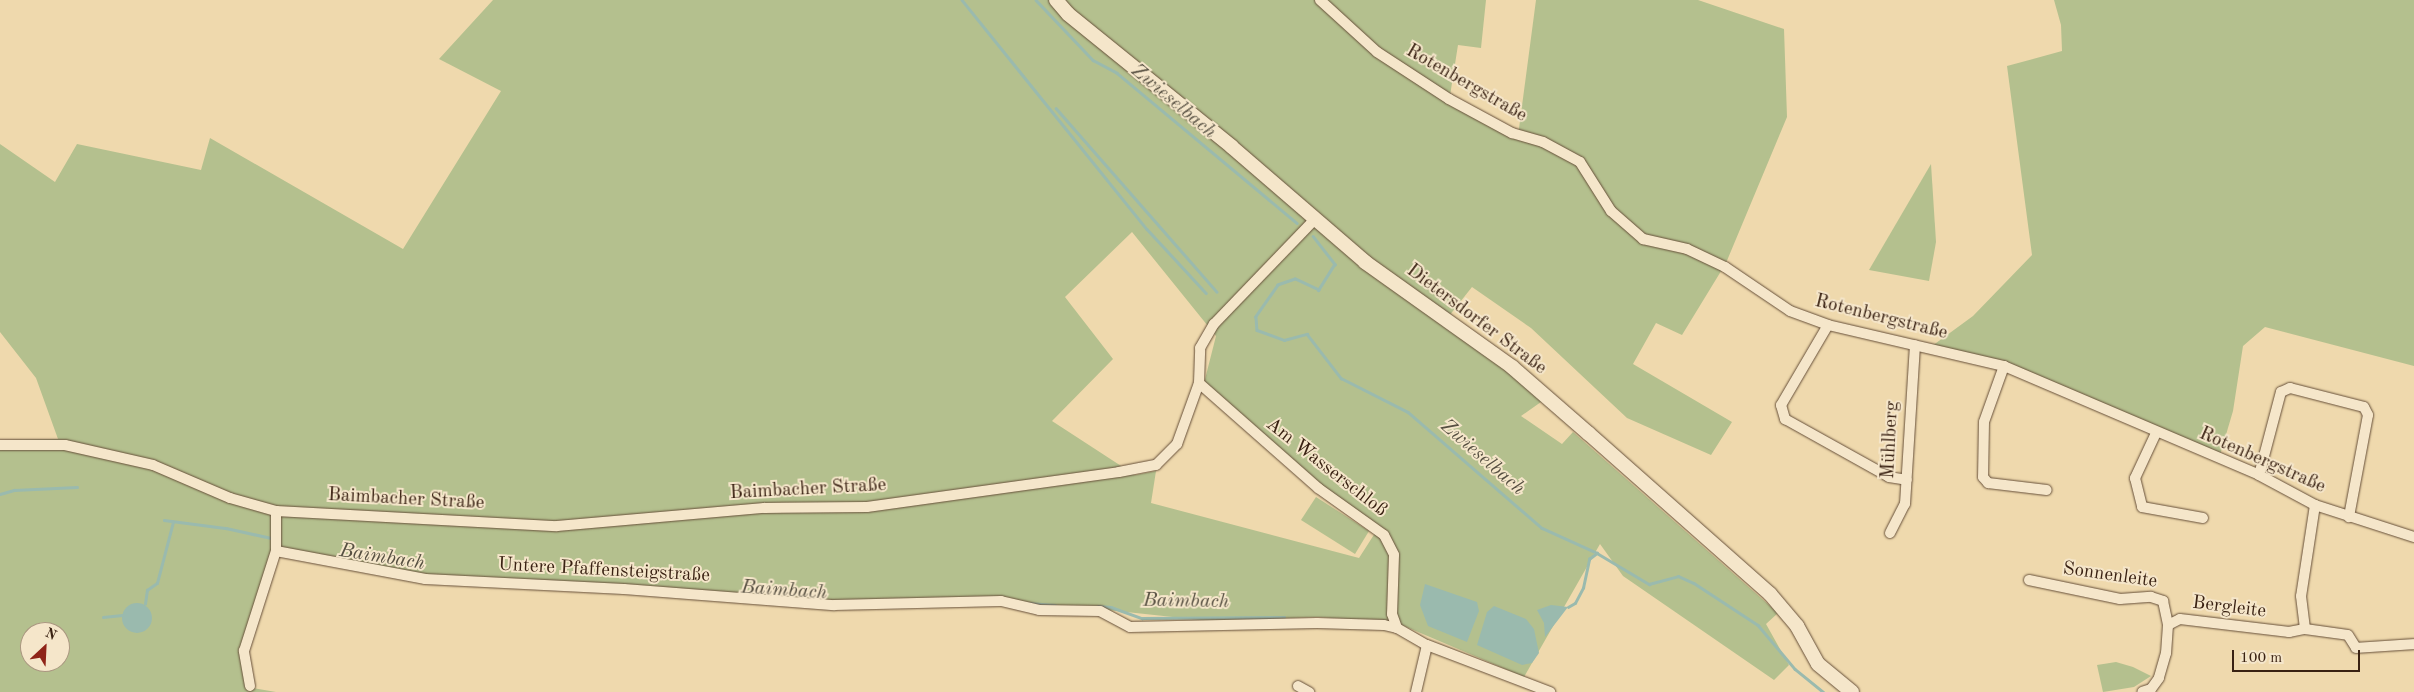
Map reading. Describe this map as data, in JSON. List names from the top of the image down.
{
  "streets": {
    "street": [
      "Rotenbergstraße",
      "Dietersdorfer Straße",
      "Mühlberg",
      "Am Wasserschloß",
      "Baimbacher Straße",
      "Untere Pfaffensteigstraße",
      "Sonnenleite",
      "Bergleite"
    ]
  },
  "crossings": [
    ["Rotenbergstraße", "Mühlberg"],
    ["Dietersdorfer Straße", "Baimbacher Straße"],
    ["Am Wasserschloß", "Baimbacher Straße"],
    ["Am Wasserschloß", "Untere Pfaffensteigstraße"],
    ["Sonnenleite", "Bergleite"]
  ],
  "water": ["Zwieselbach", "Baimbach"],
  "scale_bar": "100 m",
  "north": "top right"
}
